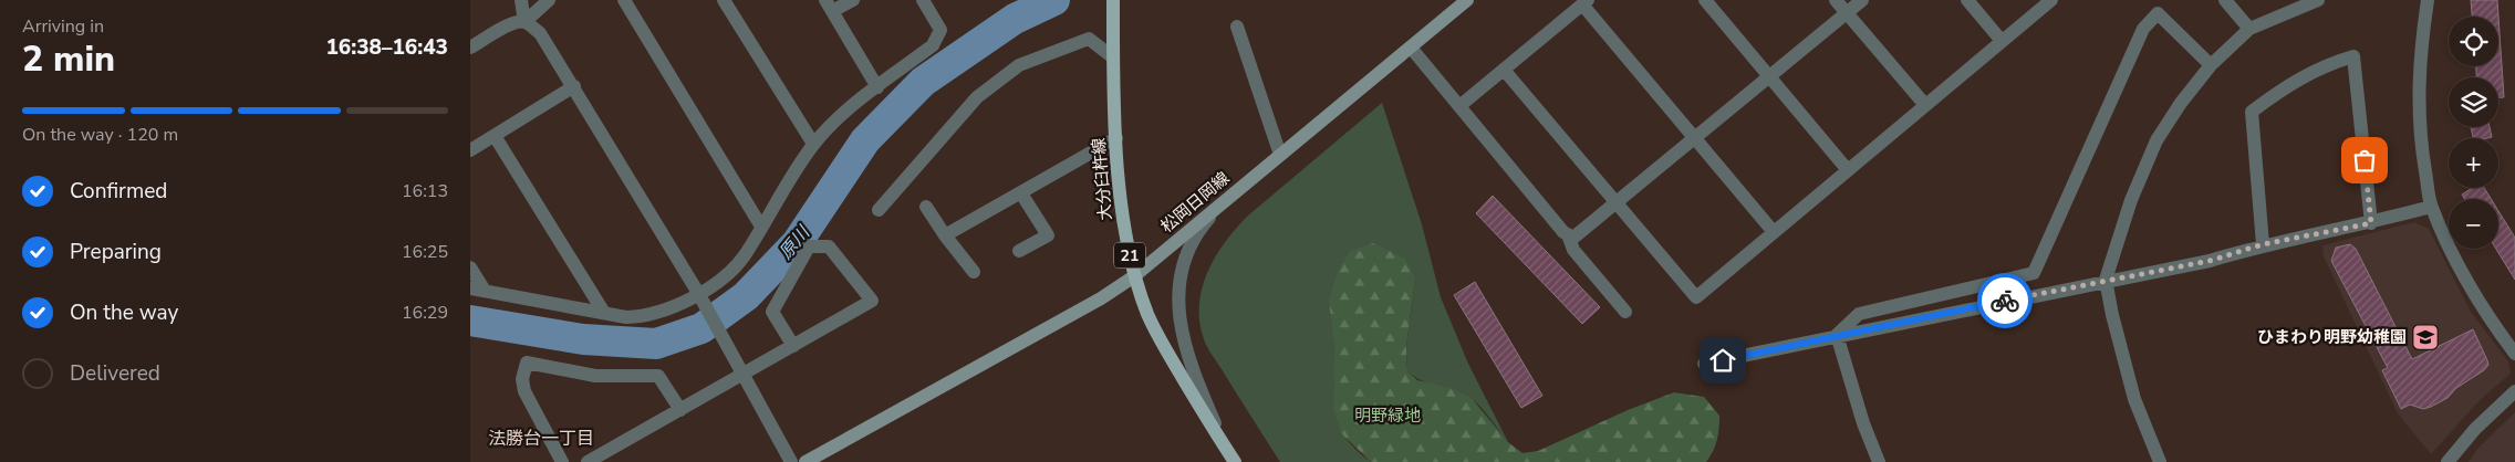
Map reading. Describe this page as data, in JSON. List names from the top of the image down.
{
  "streets": {
    "main road": ["大分臼杵線", "松岡日岡線", "21"]
  },
  "crossings": [
    ["大分臼杵線", "松岡日岡線"]
  ],
  "districts": ["法勝台一丁目"],
  "water": ["原川"],
  "parks": ["明野緑地"],
  "places": {
    "school or university": ["ひまわり明野幼稚園"]
  },
  "page": {
    "heading": ["2 min", "Arriving in", "16:38–16:43"],
    "map_buttons": ["+", "−"],
    "bar": "On the way · 120 m",
    "list": [
      ["Confirmed", "16:13"],
      ["Preparing", "16:25"],
      ["On the way", "16:29"],
      "Delivered"
    ]
  }
}
